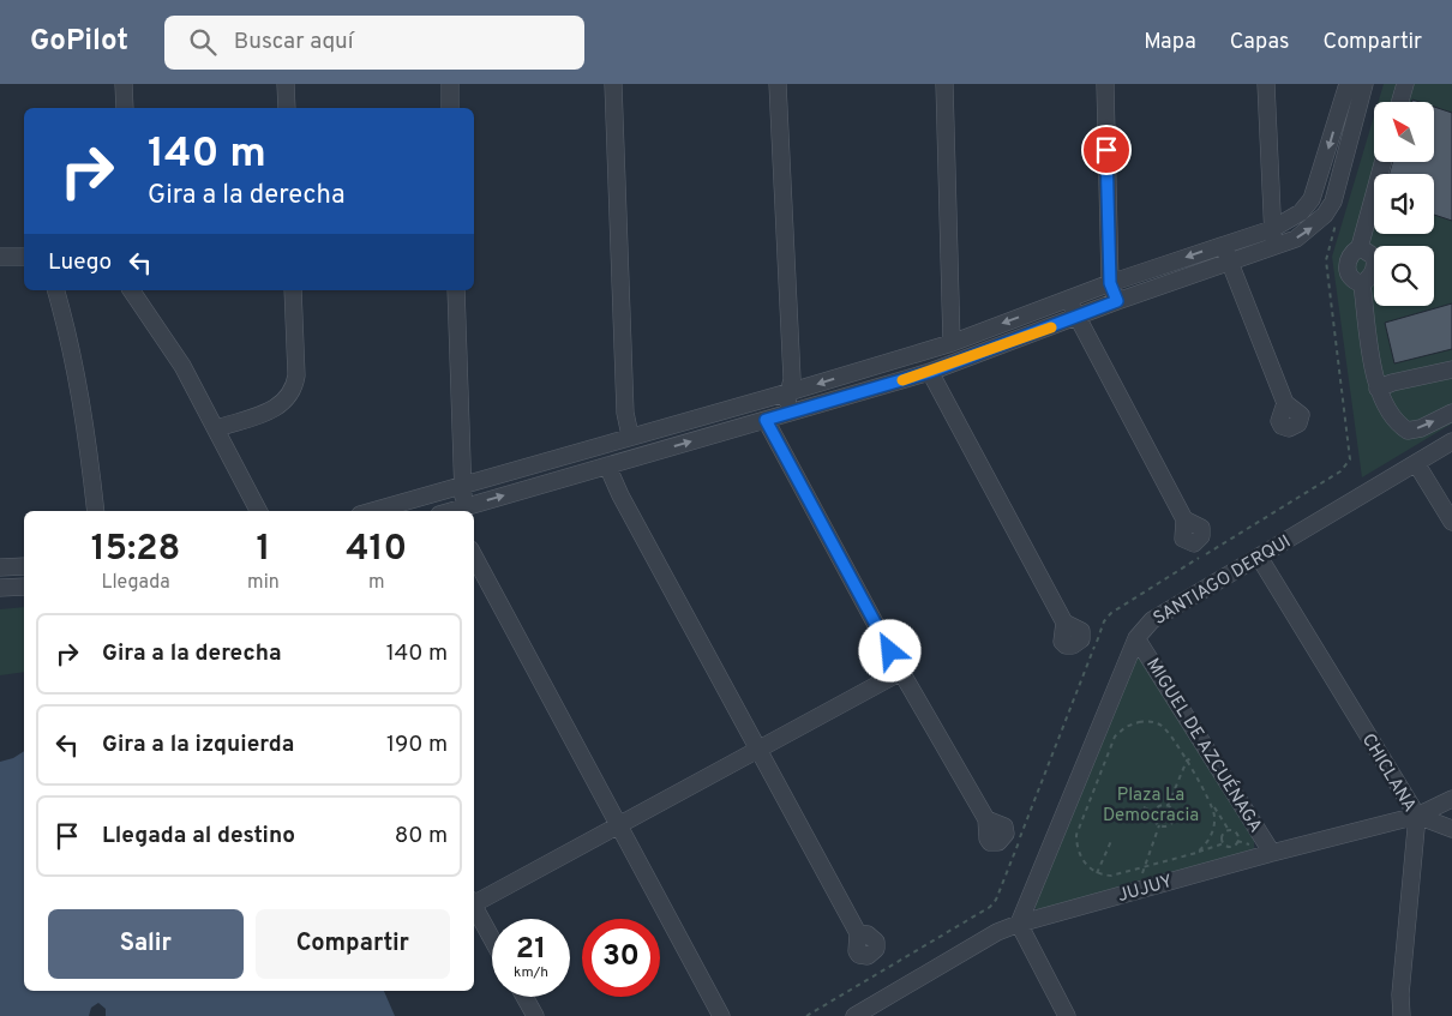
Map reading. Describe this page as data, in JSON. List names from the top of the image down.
{
  "streets": {
    "street": [
      "SANTIAGO DERQUI",
      "MIGUEL DE AZCUÉNAGA",
      "CHICLANA",
      "JUJUY"
    ]
  },
  "crossings": [
    ["SANTIAGO DERQUI", "MIGUEL DE AZCUÉNAGA"],
    ["SANTIAGO DERQUI", "CHICLANA"],
    ["SANTIAGO DERQUI", "JUJUY"],
    ["MIGUEL DE AZCUÉNAGA", "JUJUY"],
    ["CHICLANA", "JUJUY"]
  ],
  "parks": ["Plaza La Democracia"],
  "north": "top left",
  "page": {
    "header": "GoPilot",
    "search": "Buscar aquí",
    "nav": ["Mapa", "Capas", "Compartir"],
    "turn": ["140 m", "Gira a la derecha"],
    "then": "Luego",
    "eta": [
      "15:28",
      "Llegada",
      "1",
      "min",
      "410",
      "m"
    ],
    "list": [
      {
        "name": "Gira a la derecha",
        "value": "140 m"
      },
      {
        "name": "Gira a la izquierda",
        "value": "190 m"
      },
      {
        "name": "Llegada al destino",
        "value": "80 m"
      }
    ],
    "buttons": ["Salir", "Compartir"],
    "speed": "21 km/h",
    "limit": "30"
  }
}
